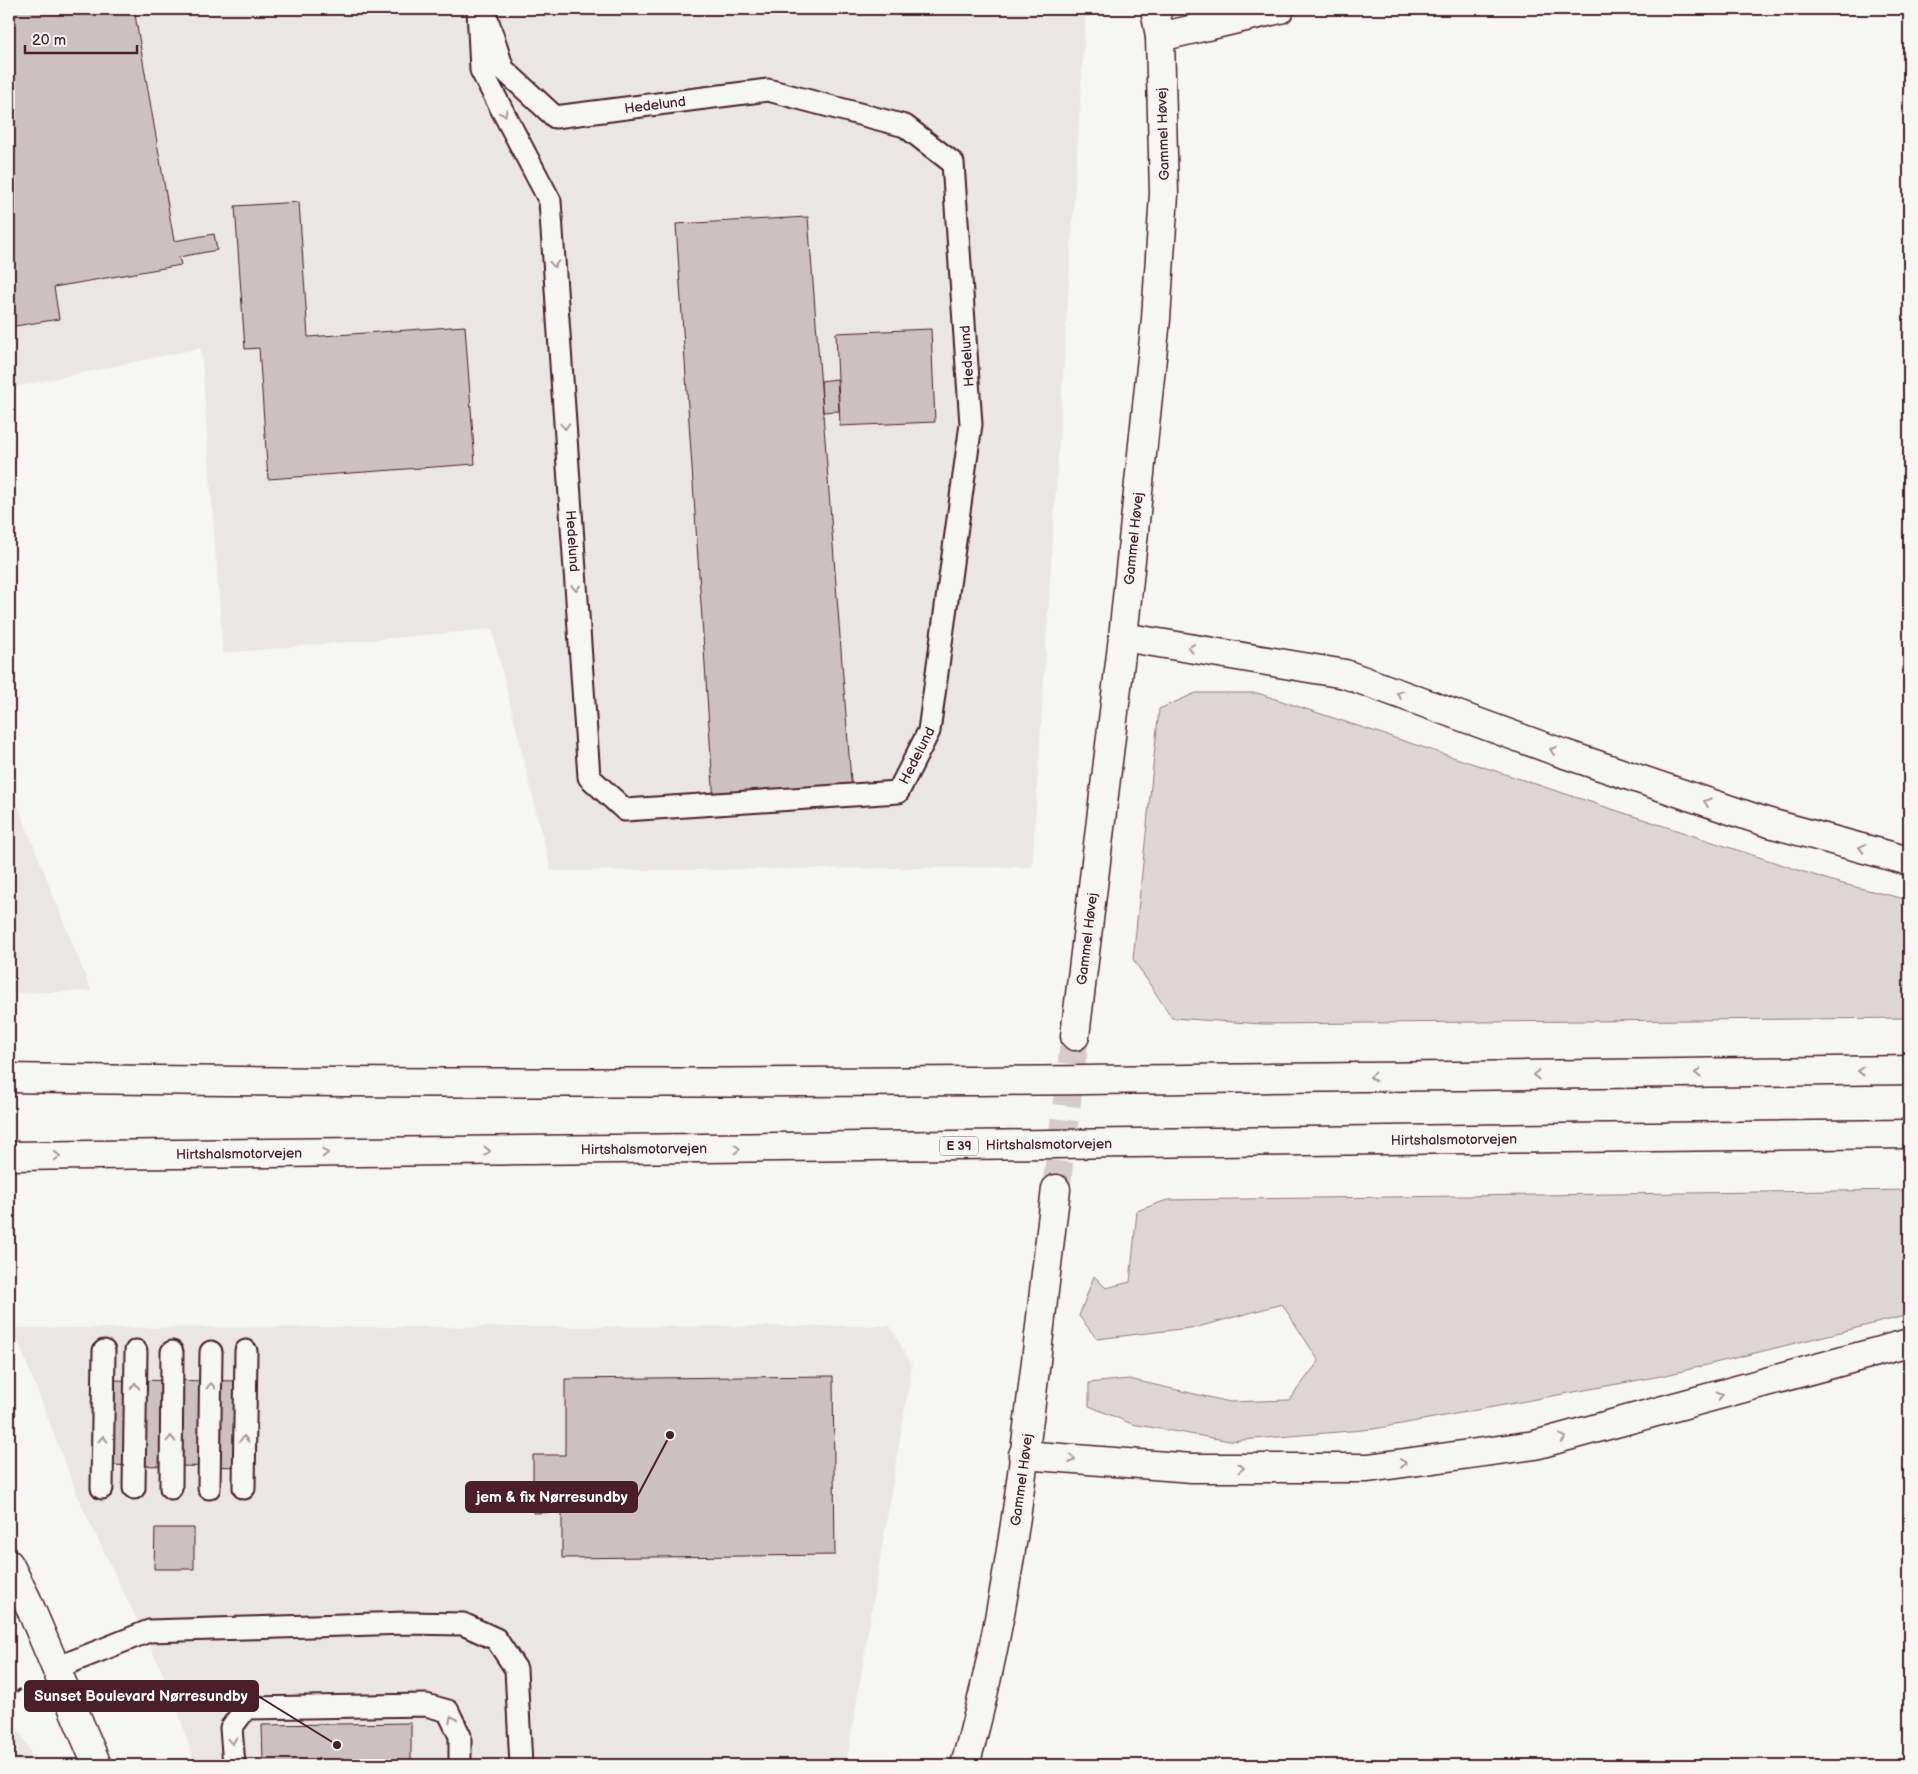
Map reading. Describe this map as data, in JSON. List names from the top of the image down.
{
  "streets": {
    "main road": ["Gammel Høvej", "Hirtshalsmotorvejen", "E 39"],
    "lane": ["Hedelund"]
  },
  "places": ["jem & fix Nørresundby", "Sunset Boulevard Nørresundby"],
  "scale_bar": "20 m"
}
